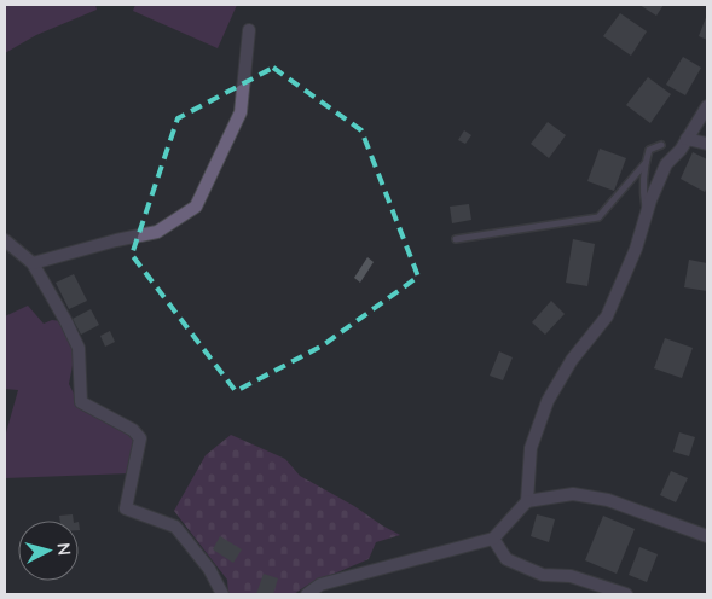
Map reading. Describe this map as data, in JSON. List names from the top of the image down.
{
  "north": "right"
}
